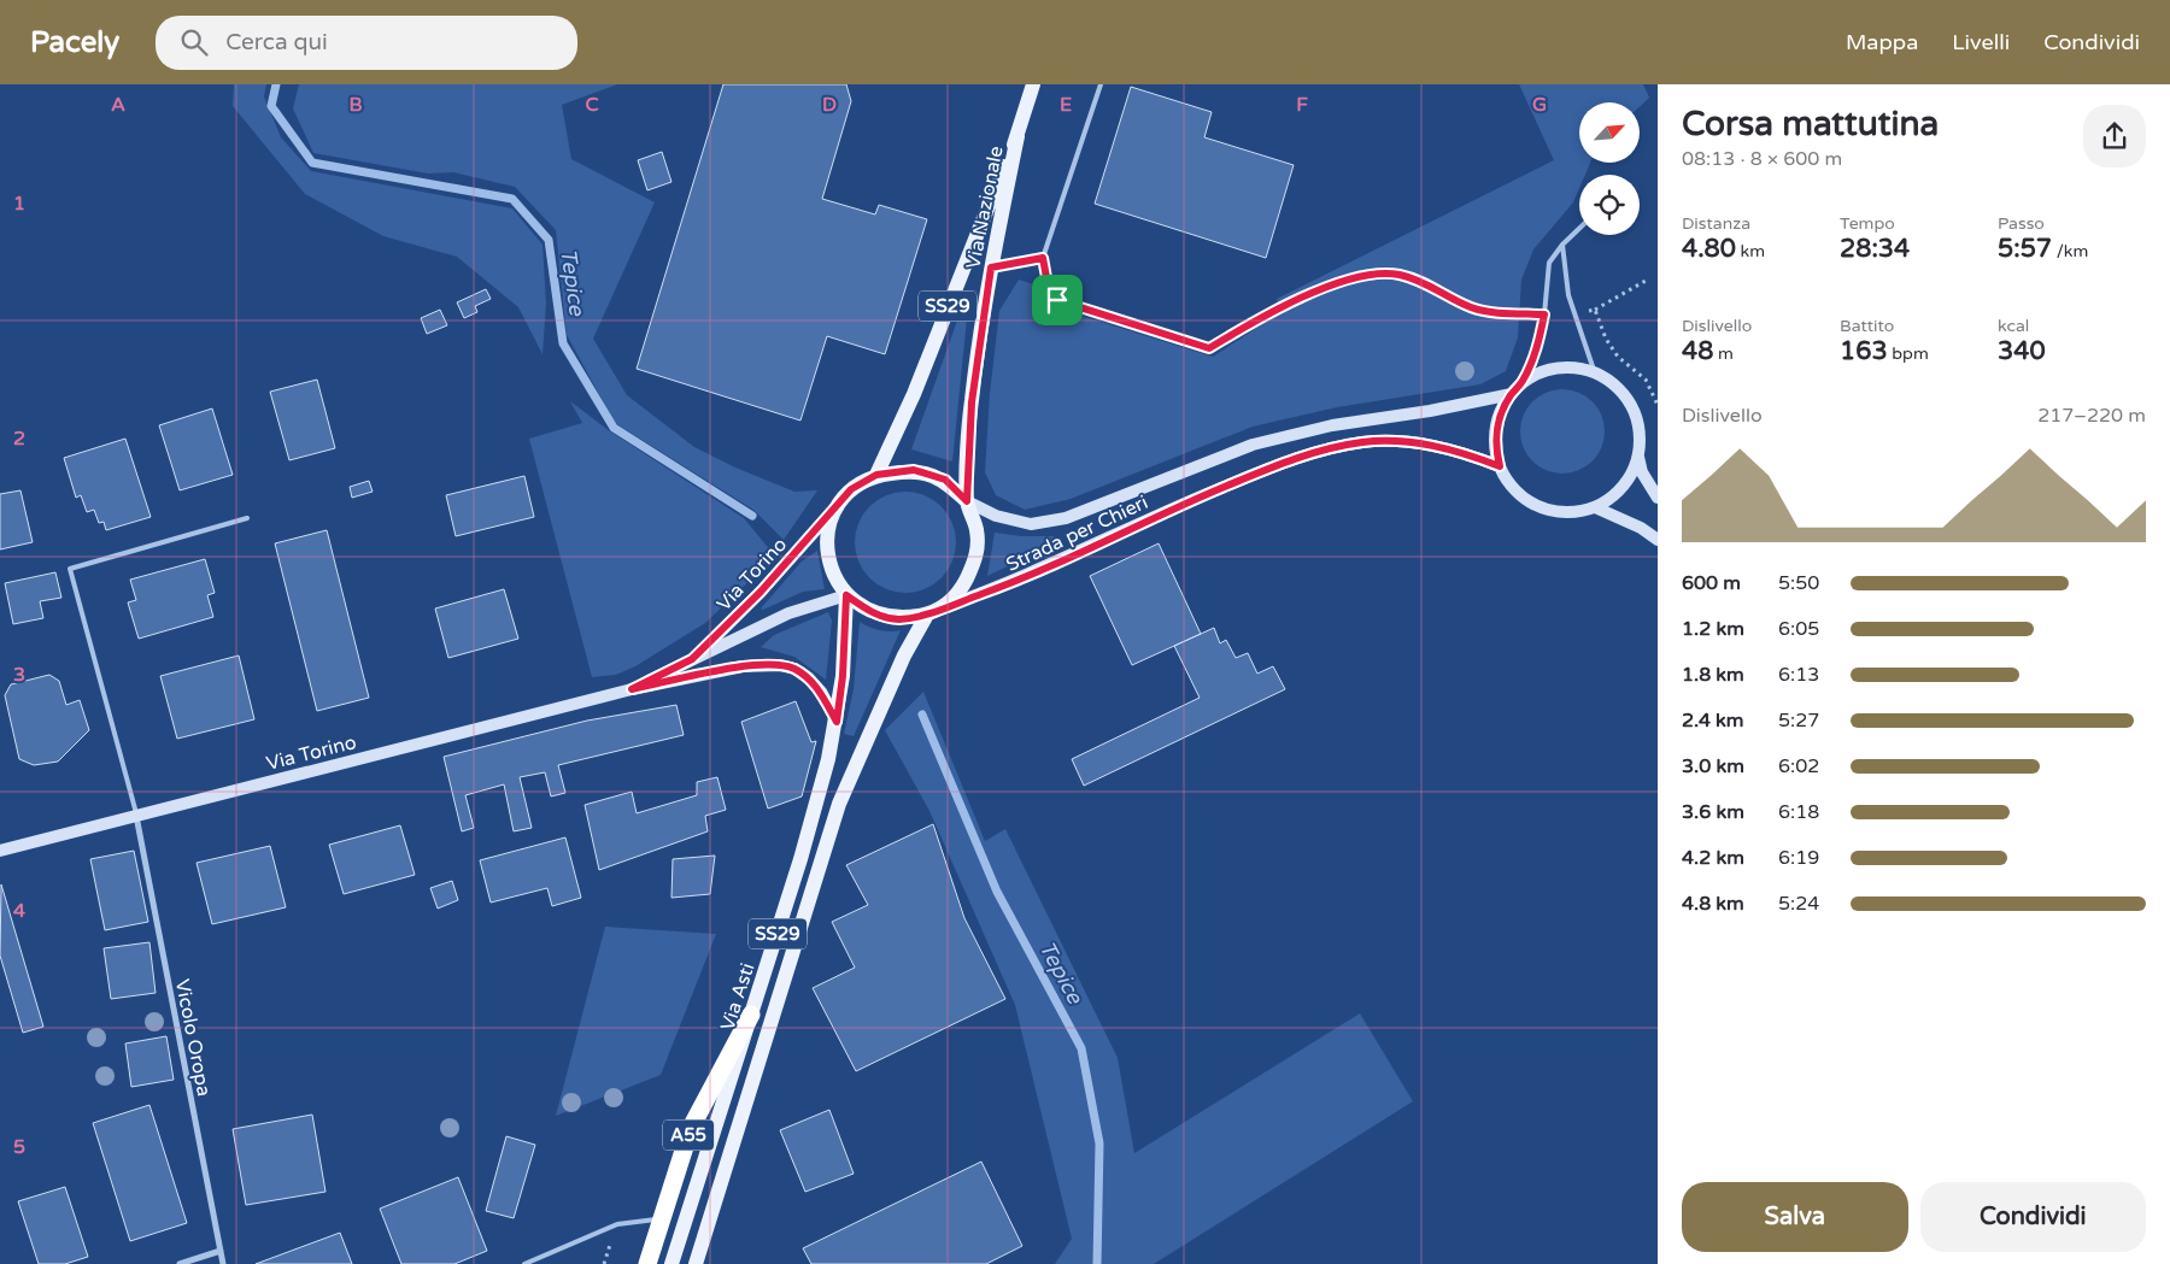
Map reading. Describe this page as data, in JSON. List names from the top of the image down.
{
  "streets": {
    "highway": ["A55"],
    "main road": [
      "Via Nazionale",
      "SS29",
      "Strada per Chieri",
      "Via Torino",
      "Via Asti"
    ],
    "street": ["Vicolo Oropa"]
  },
  "crossings": [
    ["Via Nazionale", "Strada per Chieri"],
    ["Via Nazionale", "Via Torino"],
    ["Via Nazionale", "Via Asti"],
    ["Strada per Chieri", "Via Torino"],
    ["Strada per Chieri", "Via Asti"],
    ["Via Torino", "Via Asti"],
    ["Via Torino", "Vicolo Oropa"],
    ["Via Asti", "A55"]
  ],
  "water": ["Tepice"],
  "north": "top right",
  "page": {
    "header": "Pacely",
    "search": "Cerca qui",
    "nav": ["Mappa", "Livelli", "Condividi"],
    "heading": ["Corsa mattutina", "08:13 · 8 × 600 m"],
    "stats": [
      ["Distanza", "4.80 km"],
      ["Tempo", "28:34"],
      ["Passo", "5:57 /km"],
      ["Dislivello", "48 m"],
      ["Battito", "163 bpm"],
      ["kcal", "340"]
    ],
    "chart": ["Dislivello", "217–220 m"],
    "list": [
      {
        "name": "600 m",
        "note": "5:50"
      },
      {
        "name": "1.2 km",
        "note": "6:05"
      },
      {
        "name": "1.8 km",
        "note": "6:13"
      },
      {
        "name": "2.4 km",
        "note": "5:27"
      },
      {
        "name": "3.0 km",
        "note": "6:02"
      },
      {
        "name": "3.6 km",
        "note": "6:18"
      },
      {
        "name": "4.2 km",
        "note": "6:19"
      },
      {
        "name": "4.8 km",
        "note": "5:24"
      }
    ],
    "buttons": ["Salva", "Condividi"]
  },
  "grid": {
    "columns": [
      "A",
      "B",
      "C",
      "D",
      "E",
      "F",
      "G"
    ],
    "rows": [
      "1",
      "2",
      "3",
      "4",
      "5"
    ]
  }
}
